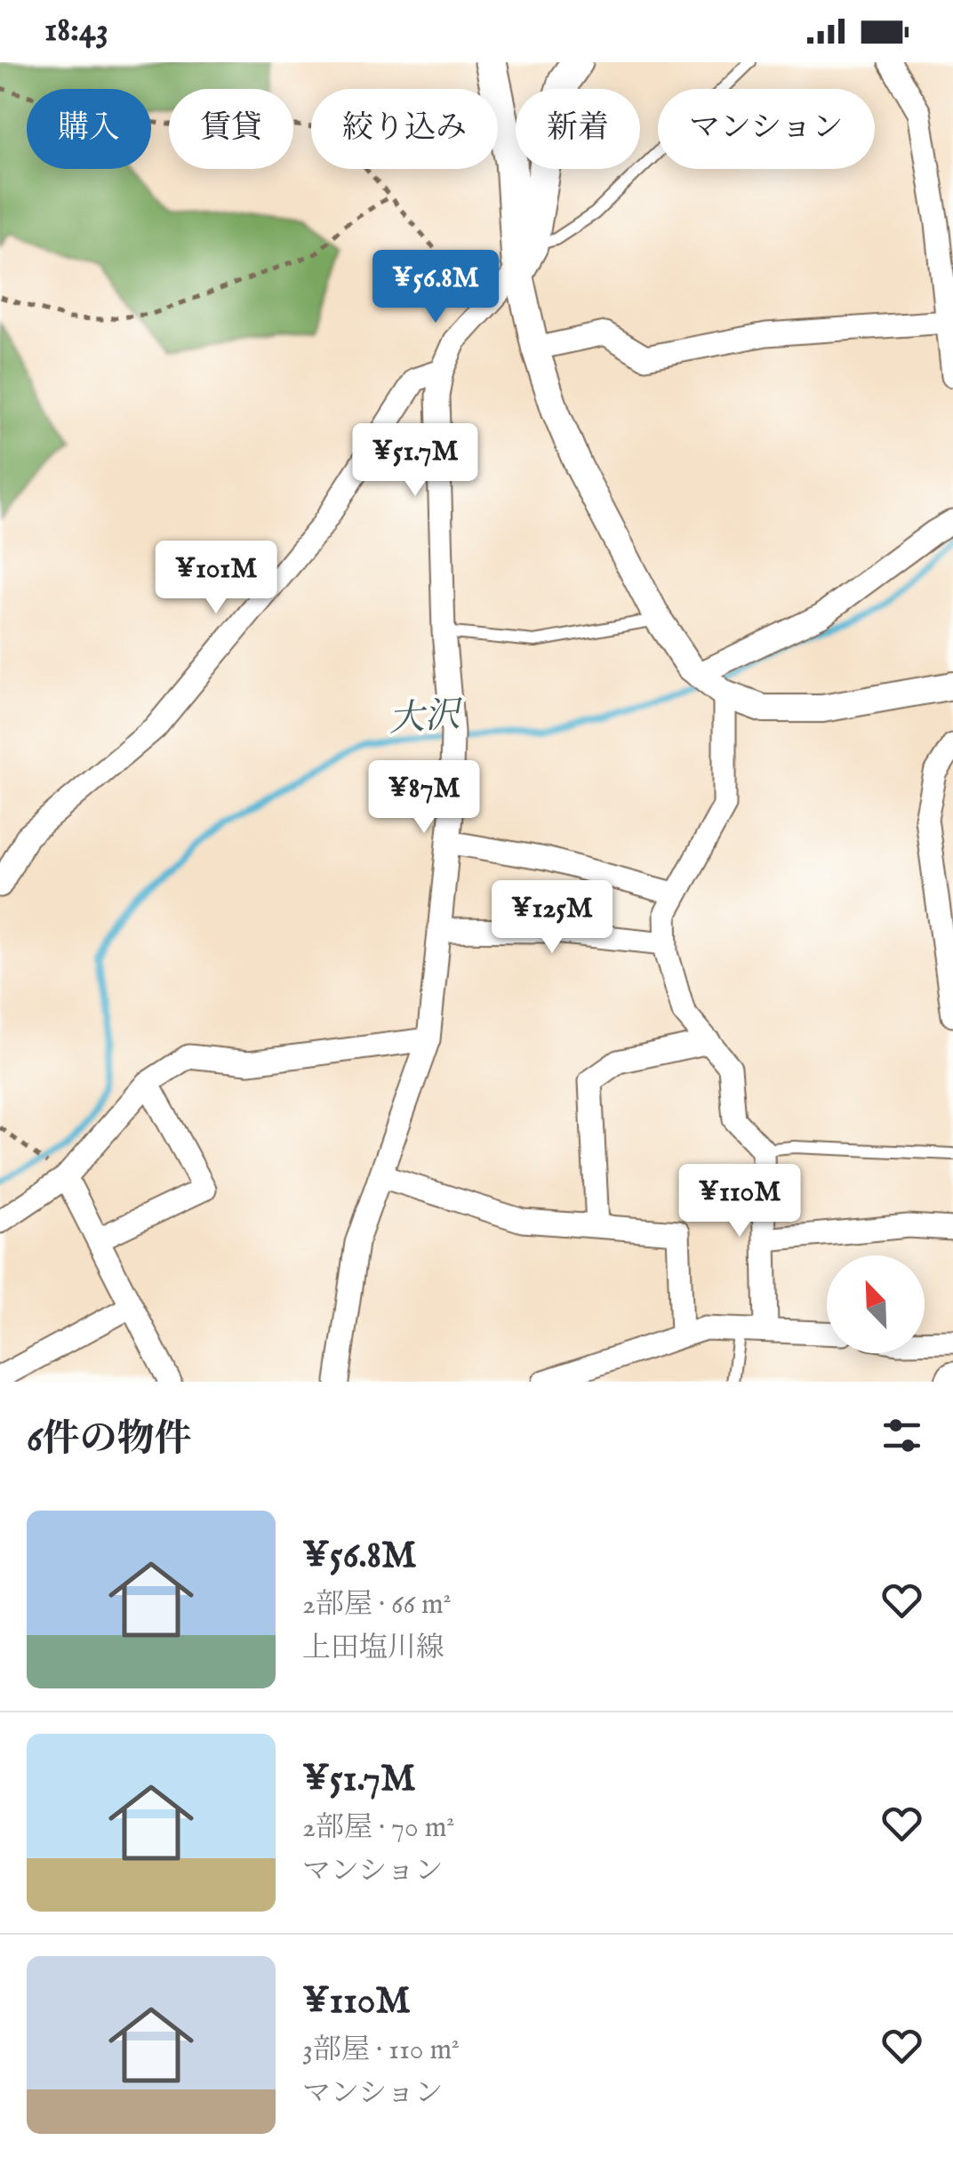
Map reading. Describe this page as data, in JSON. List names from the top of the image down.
{
  "water": ["大沢"],
  "north": "top left",
  "page": {
    "status": "18:43",
    "chip": [
      "購入",
      "賃貸",
      "絞り込み",
      "新着",
      "マンション"
    ],
    "price": [
      "¥56.8M",
      "¥51.7M",
      "¥101M",
      "¥87M",
      "¥125M",
      "¥110M"
    ],
    "heading": "6件の物件",
    "list": [
      {
        "name": "¥56.8M",
        "note": "2部屋 · 66 m² · 上田塩川線"
      },
      {
        "name": "¥51.7M",
        "note": "2部屋 · 70 m² · マンション"
      },
      {
        "name": "¥110M",
        "note": "3部屋 · 110 m² · マンション"
      }
    ]
  }
}
